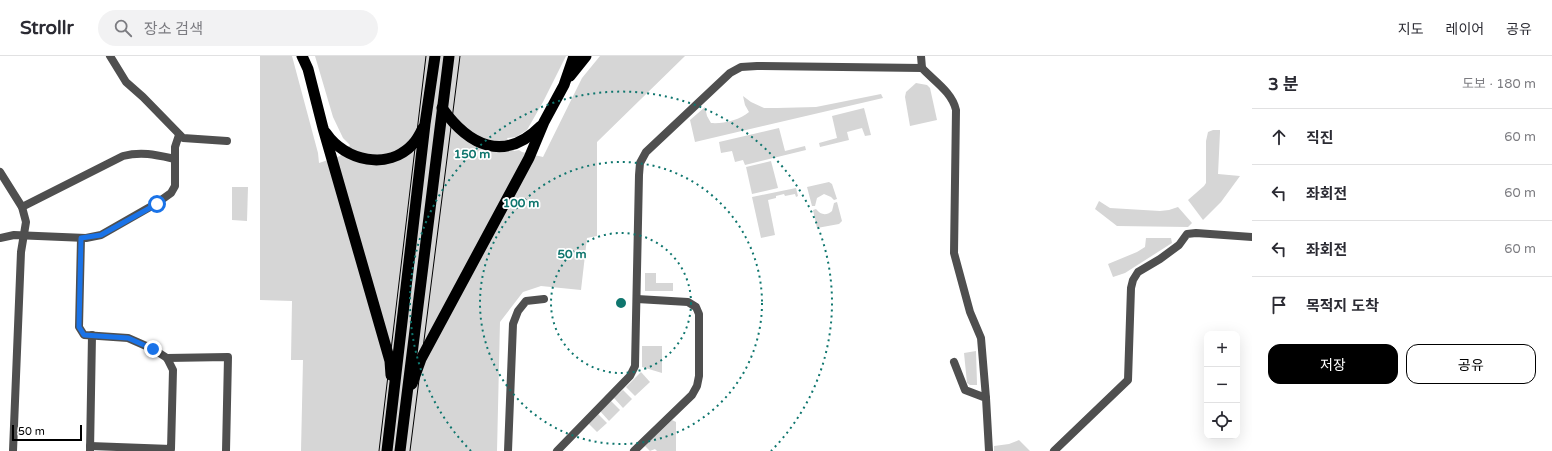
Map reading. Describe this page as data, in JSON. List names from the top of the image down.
{
  "scale_bar": "50 m",
  "page": {
    "header": "Strollr",
    "search": "장소 검색",
    "nav": ["지도", "레이어", "공유"],
    "heading": ["3 분", "도보 · 180 m"],
    "list": [
      ["직진", "60 m"],
      ["좌회전", "60 m"],
      ["좌회전", "60 m"],
      "목적지 도착"
    ],
    "map_buttons": ["+", "−"],
    "buttons": ["저장", "공유"],
    "scale": "50 m"
  },
  "rings": ["150 m", "100 m", "50 m"]
}
